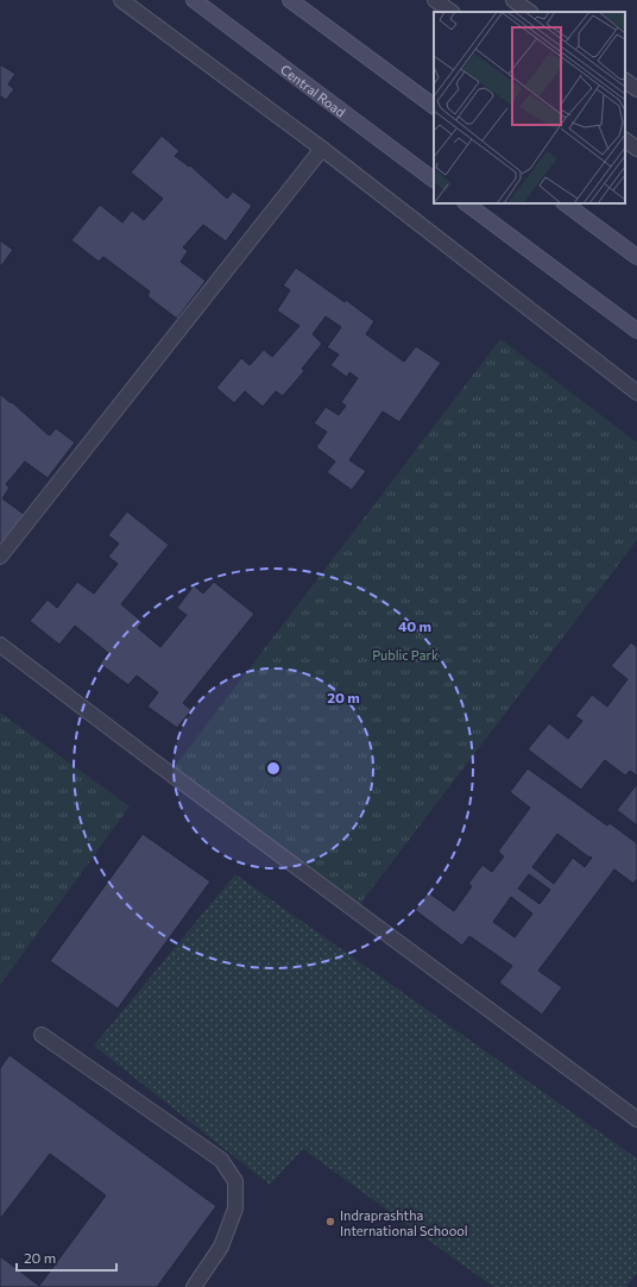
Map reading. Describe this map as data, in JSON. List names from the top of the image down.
{
  "streets": {
    "main road": ["Central Road"]
  },
  "parks": ["Public Park"],
  "places": ["Indraprashtha International Schoool"],
  "scale_bar": "20 m",
  "rings": ["40 m", "20 m"]
}
